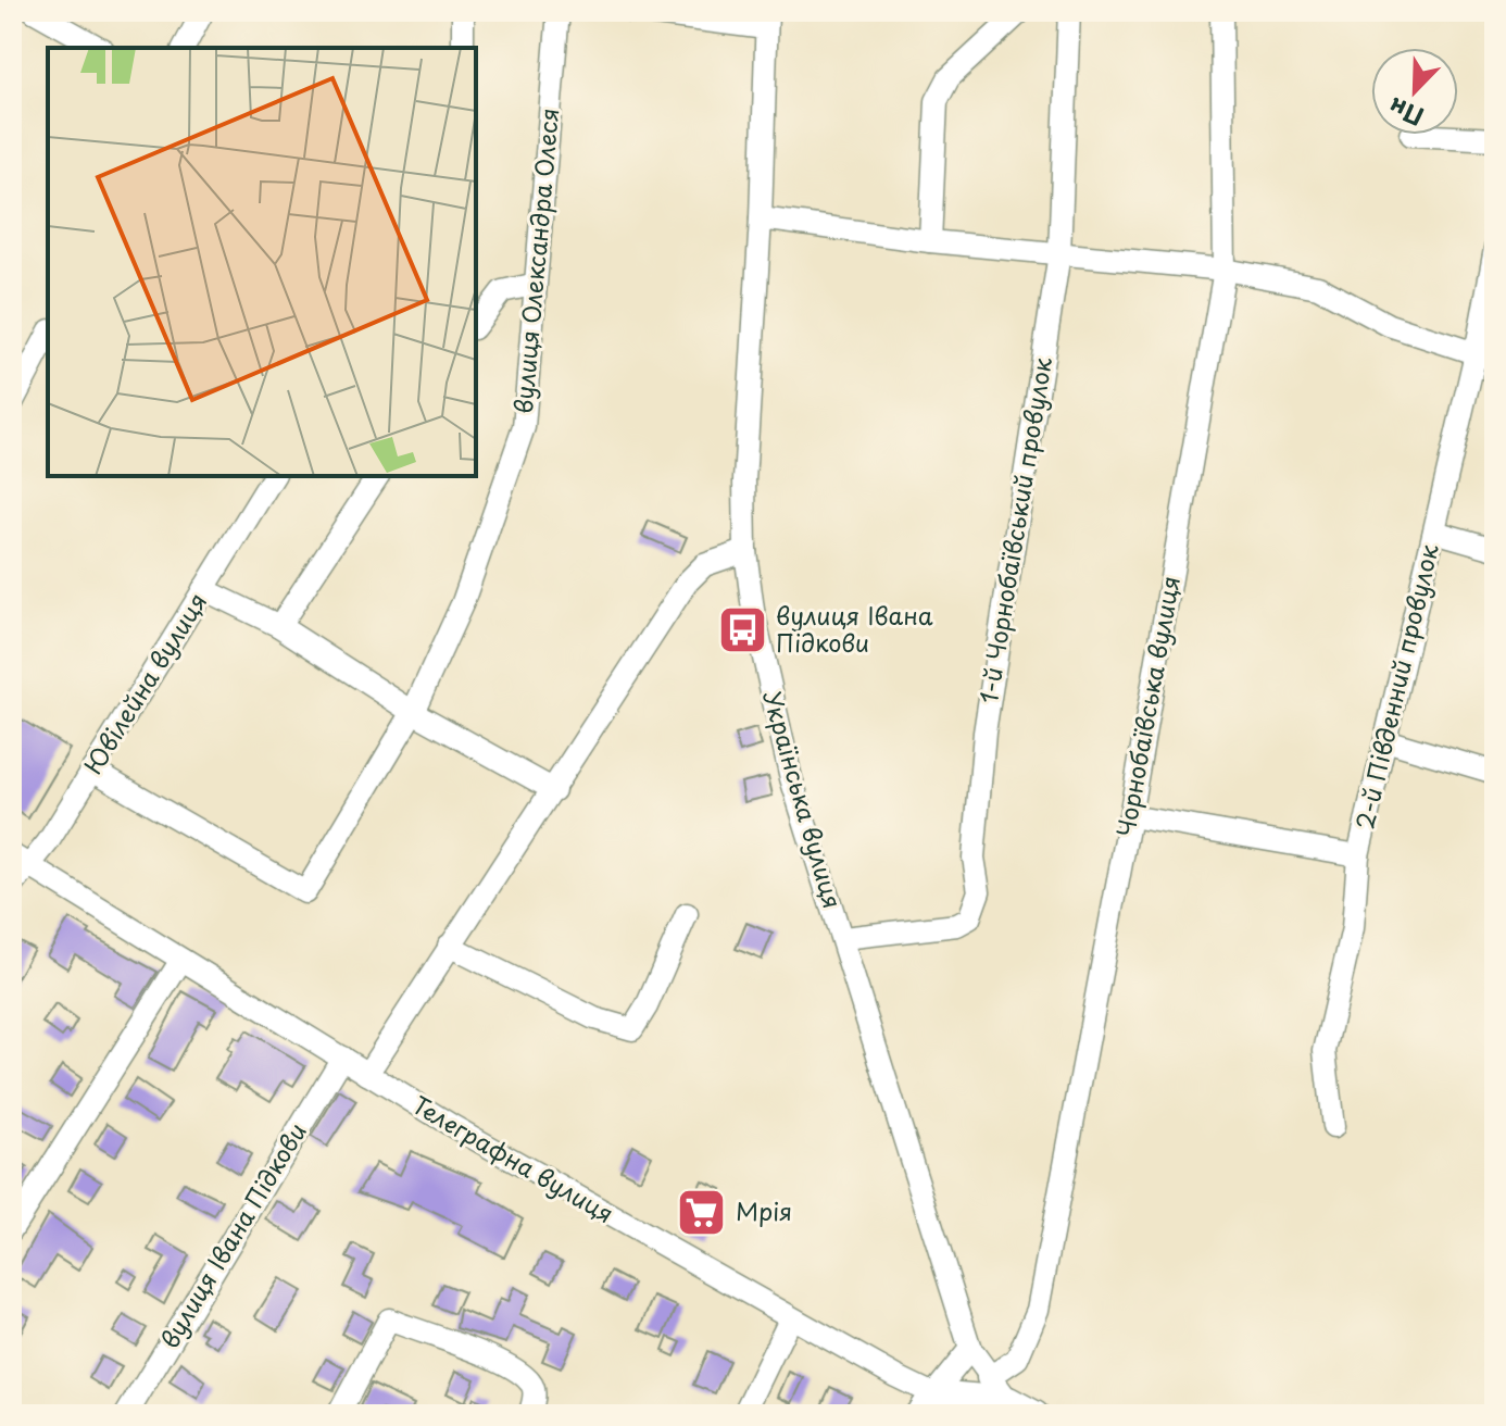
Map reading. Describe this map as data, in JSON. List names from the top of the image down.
{
  "streets": {
    "main road": ["Телеграфна вулиця"],
    "street": [
      "вулиця Олександра Олеся",
      "1-й Чорнобаївський провулок",
      "Ювілейна вулиця",
      "2-й Південний провулок",
      "Чорнобаївська вулиця",
      "Українська вулиця",
      "вулиця Івана Підкови"
    ]
  },
  "crossings": [
    ["вулиця Олександра Олеся", "Ювілейна вулиця"],
    ["1-й Чорнобаївський провулок", "Українська вулиця"],
    ["Ювілейна вулиця", "Телеграфна вулиця"],
    ["Чорнобаївська вулиця", "Українська вулиця"],
    ["Українська вулиця", "Телеграфна вулиця"],
    ["Телеграфна вулиця", "вулиця Івана Підкови"]
  ],
  "places": {
    "bus stop": ["вулиця Івана Підкови"],
    "supermarket": ["Мрія"]
  },
  "north": "bottom left"
}
